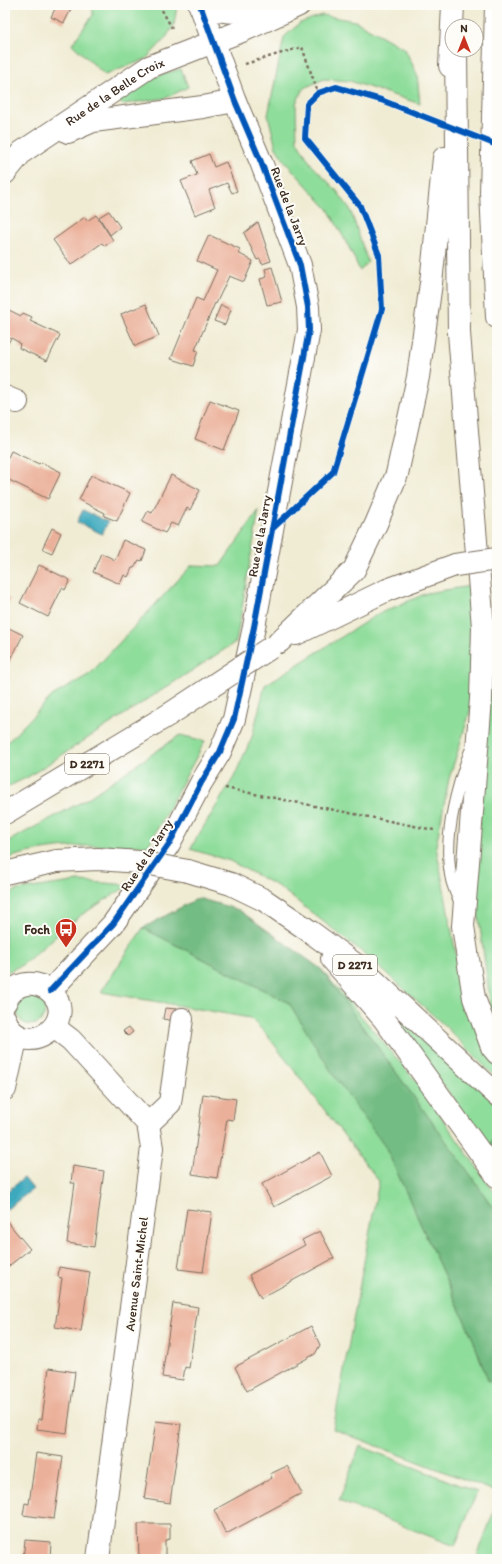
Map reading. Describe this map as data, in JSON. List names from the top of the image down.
{
  "streets": {
    "main road": [
      "Rue de la Belle Croix",
      "Rue de la Jarry",
      "D 2271",
      "Avenue Saint-Michel"
    ]
  },
  "crossings": [
    ["Rue de la Belle Croix", "Rue de la Jarry"]
  ],
  "places": {
    "bus stop": ["Foch"]
  },
  "north": "top"
}
